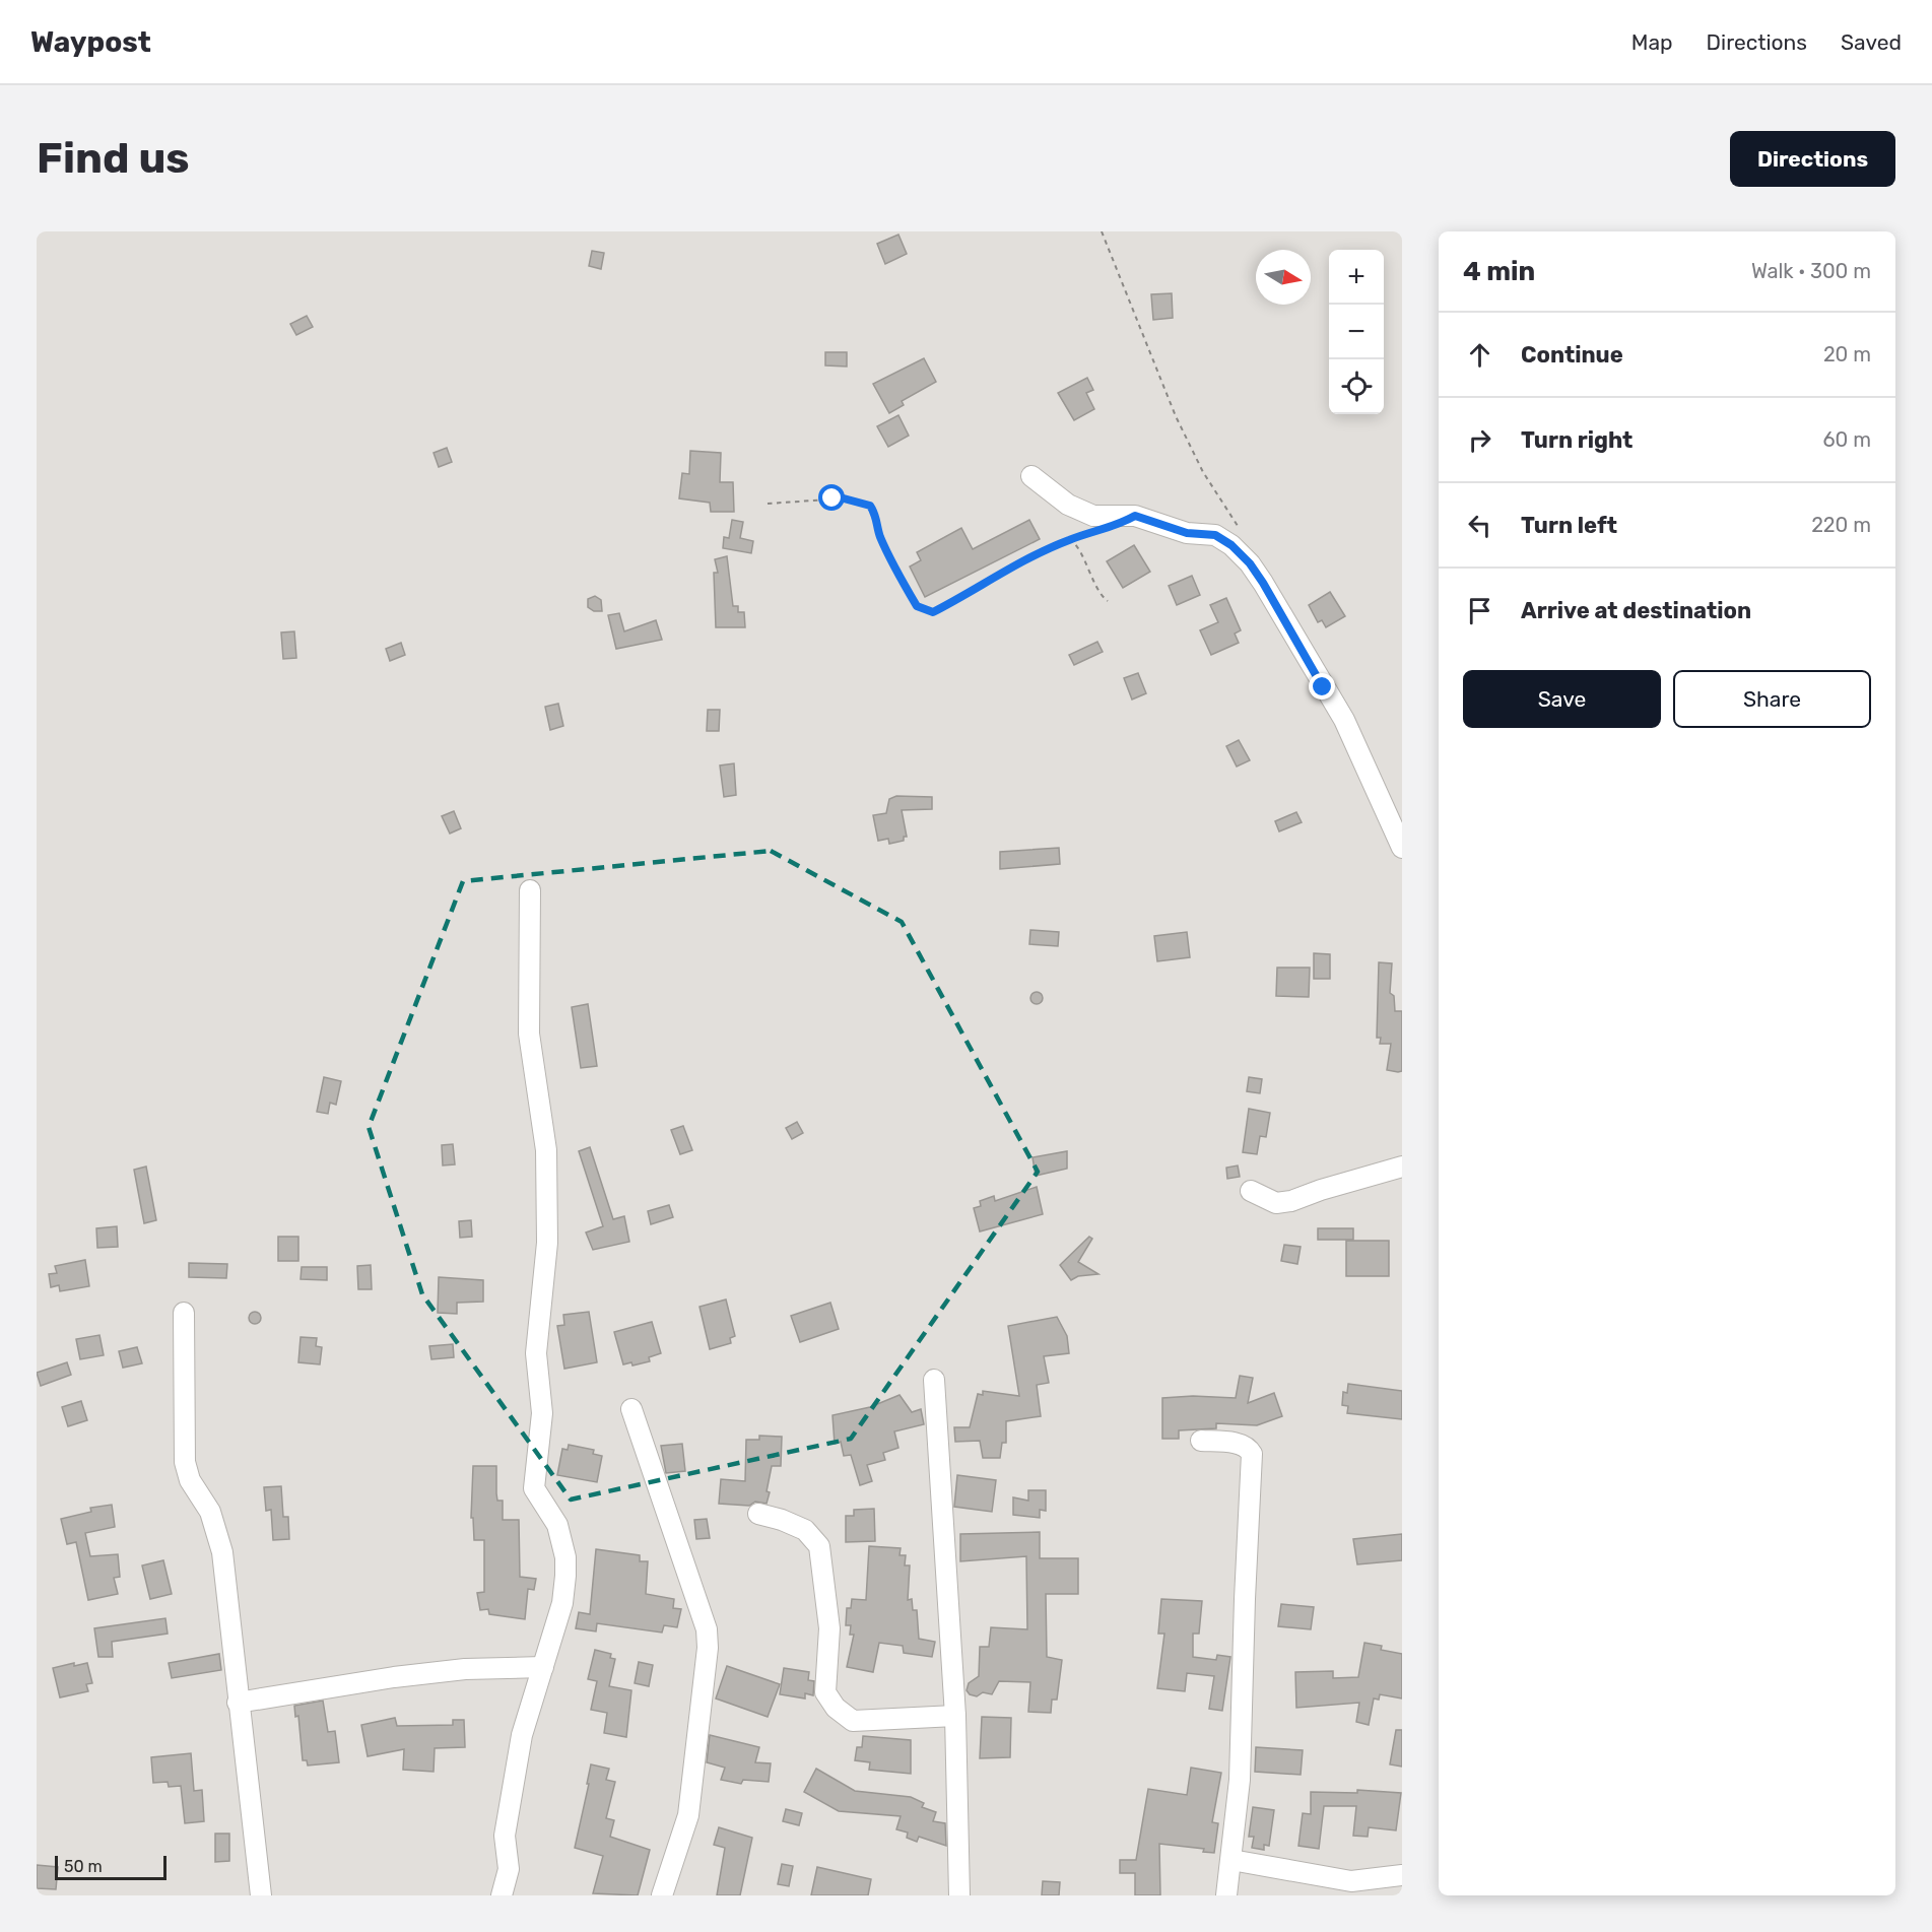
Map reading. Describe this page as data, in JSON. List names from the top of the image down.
{
  "scale_bar": "50 m",
  "north": "right",
  "page": {
    "header": "Waypost",
    "nav": ["Map", "Directions", "Saved"],
    "buttons": [
      "Directions",
      ["Save", "Share"]
    ],
    "title": "Find us",
    "heading": ["4 min", "Walk · 300 m"],
    "map_buttons": ["+", "−"],
    "list": [
      ["Continue", "20 m"],
      ["Turn right", "60 m"],
      ["Turn left", "220 m"],
      "Arrive at destination"
    ],
    "scale": "50 m"
  }
}
